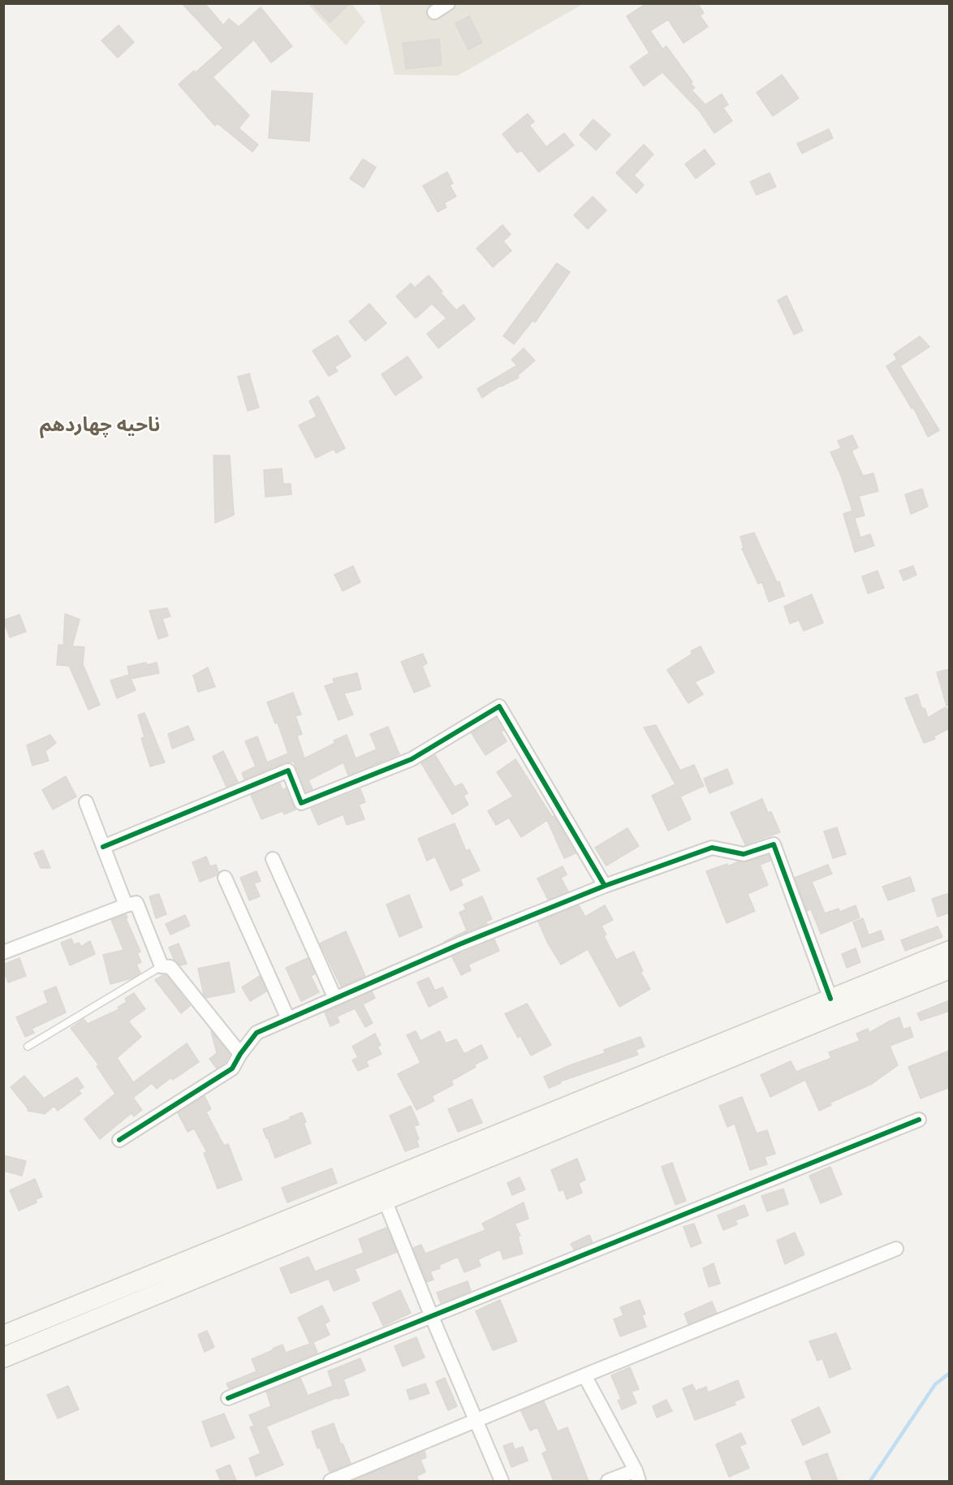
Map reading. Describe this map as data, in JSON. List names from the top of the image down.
{
  "districts": ["ناحیه چهاردهم"]
}
